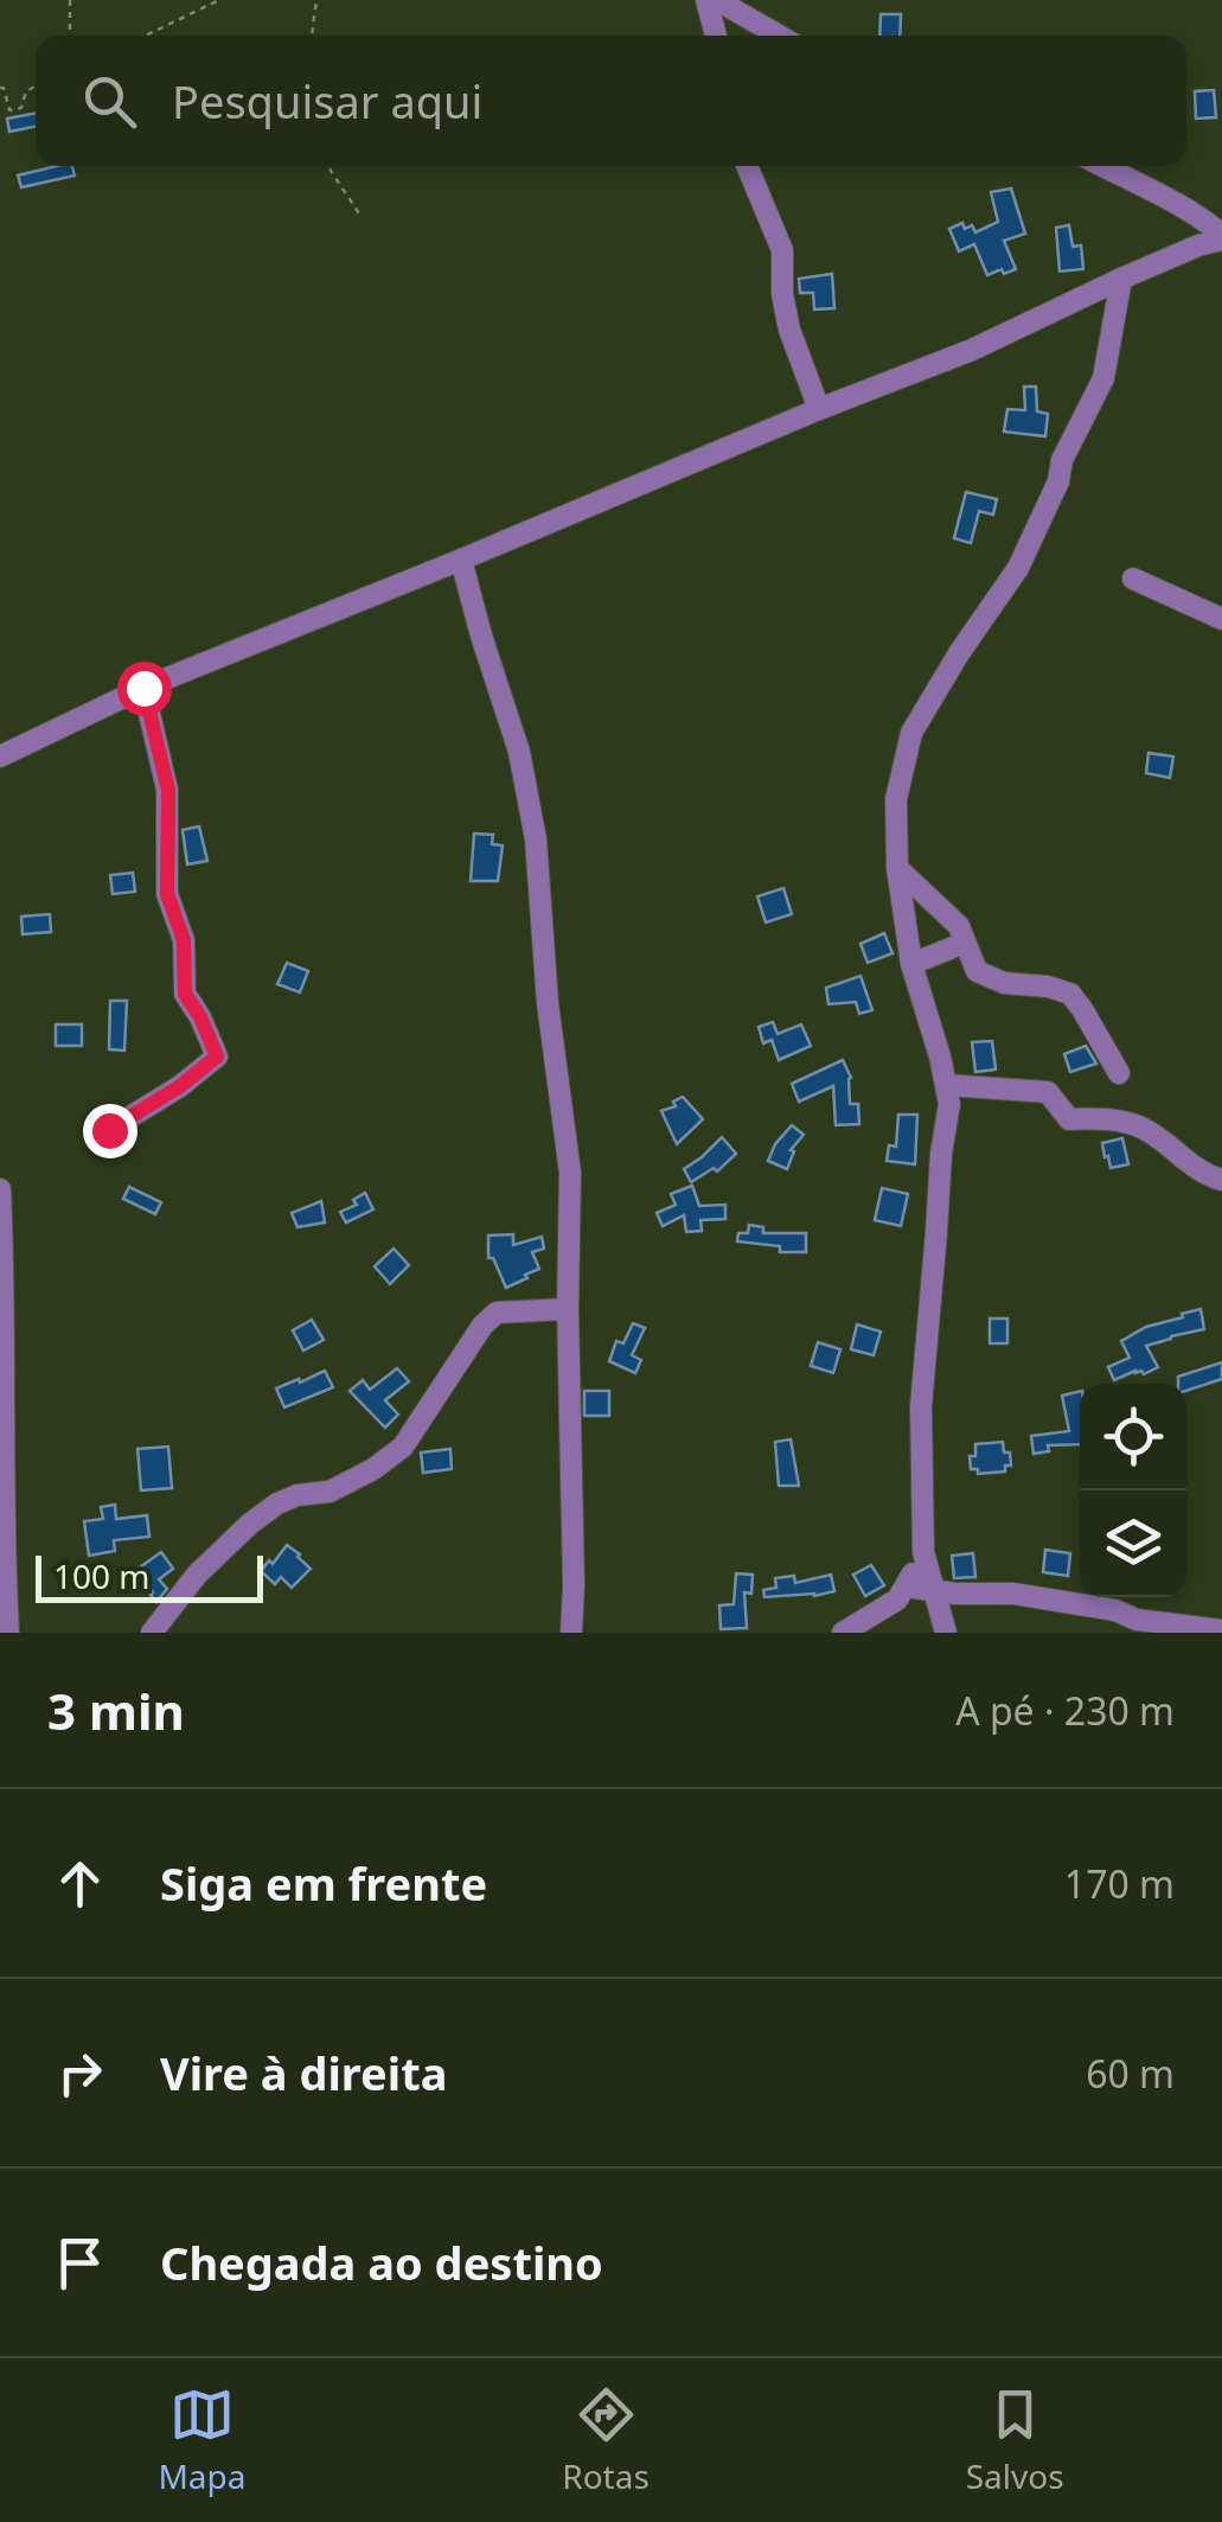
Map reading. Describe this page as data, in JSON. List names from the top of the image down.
{
  "scale_bar": "100 m",
  "page": {
    "search": "Pesquisar aqui",
    "scale": "100 m",
    "heading": ["3 min", "A pé · 230 m"],
    "list": [
      ["Siga em frente", "170 m"],
      ["Vire à direita", "60 m"],
      "Chegada ao destino"
    ],
    "nav": ["Mapa", "Rotas", "Salvos"]
  }
}
